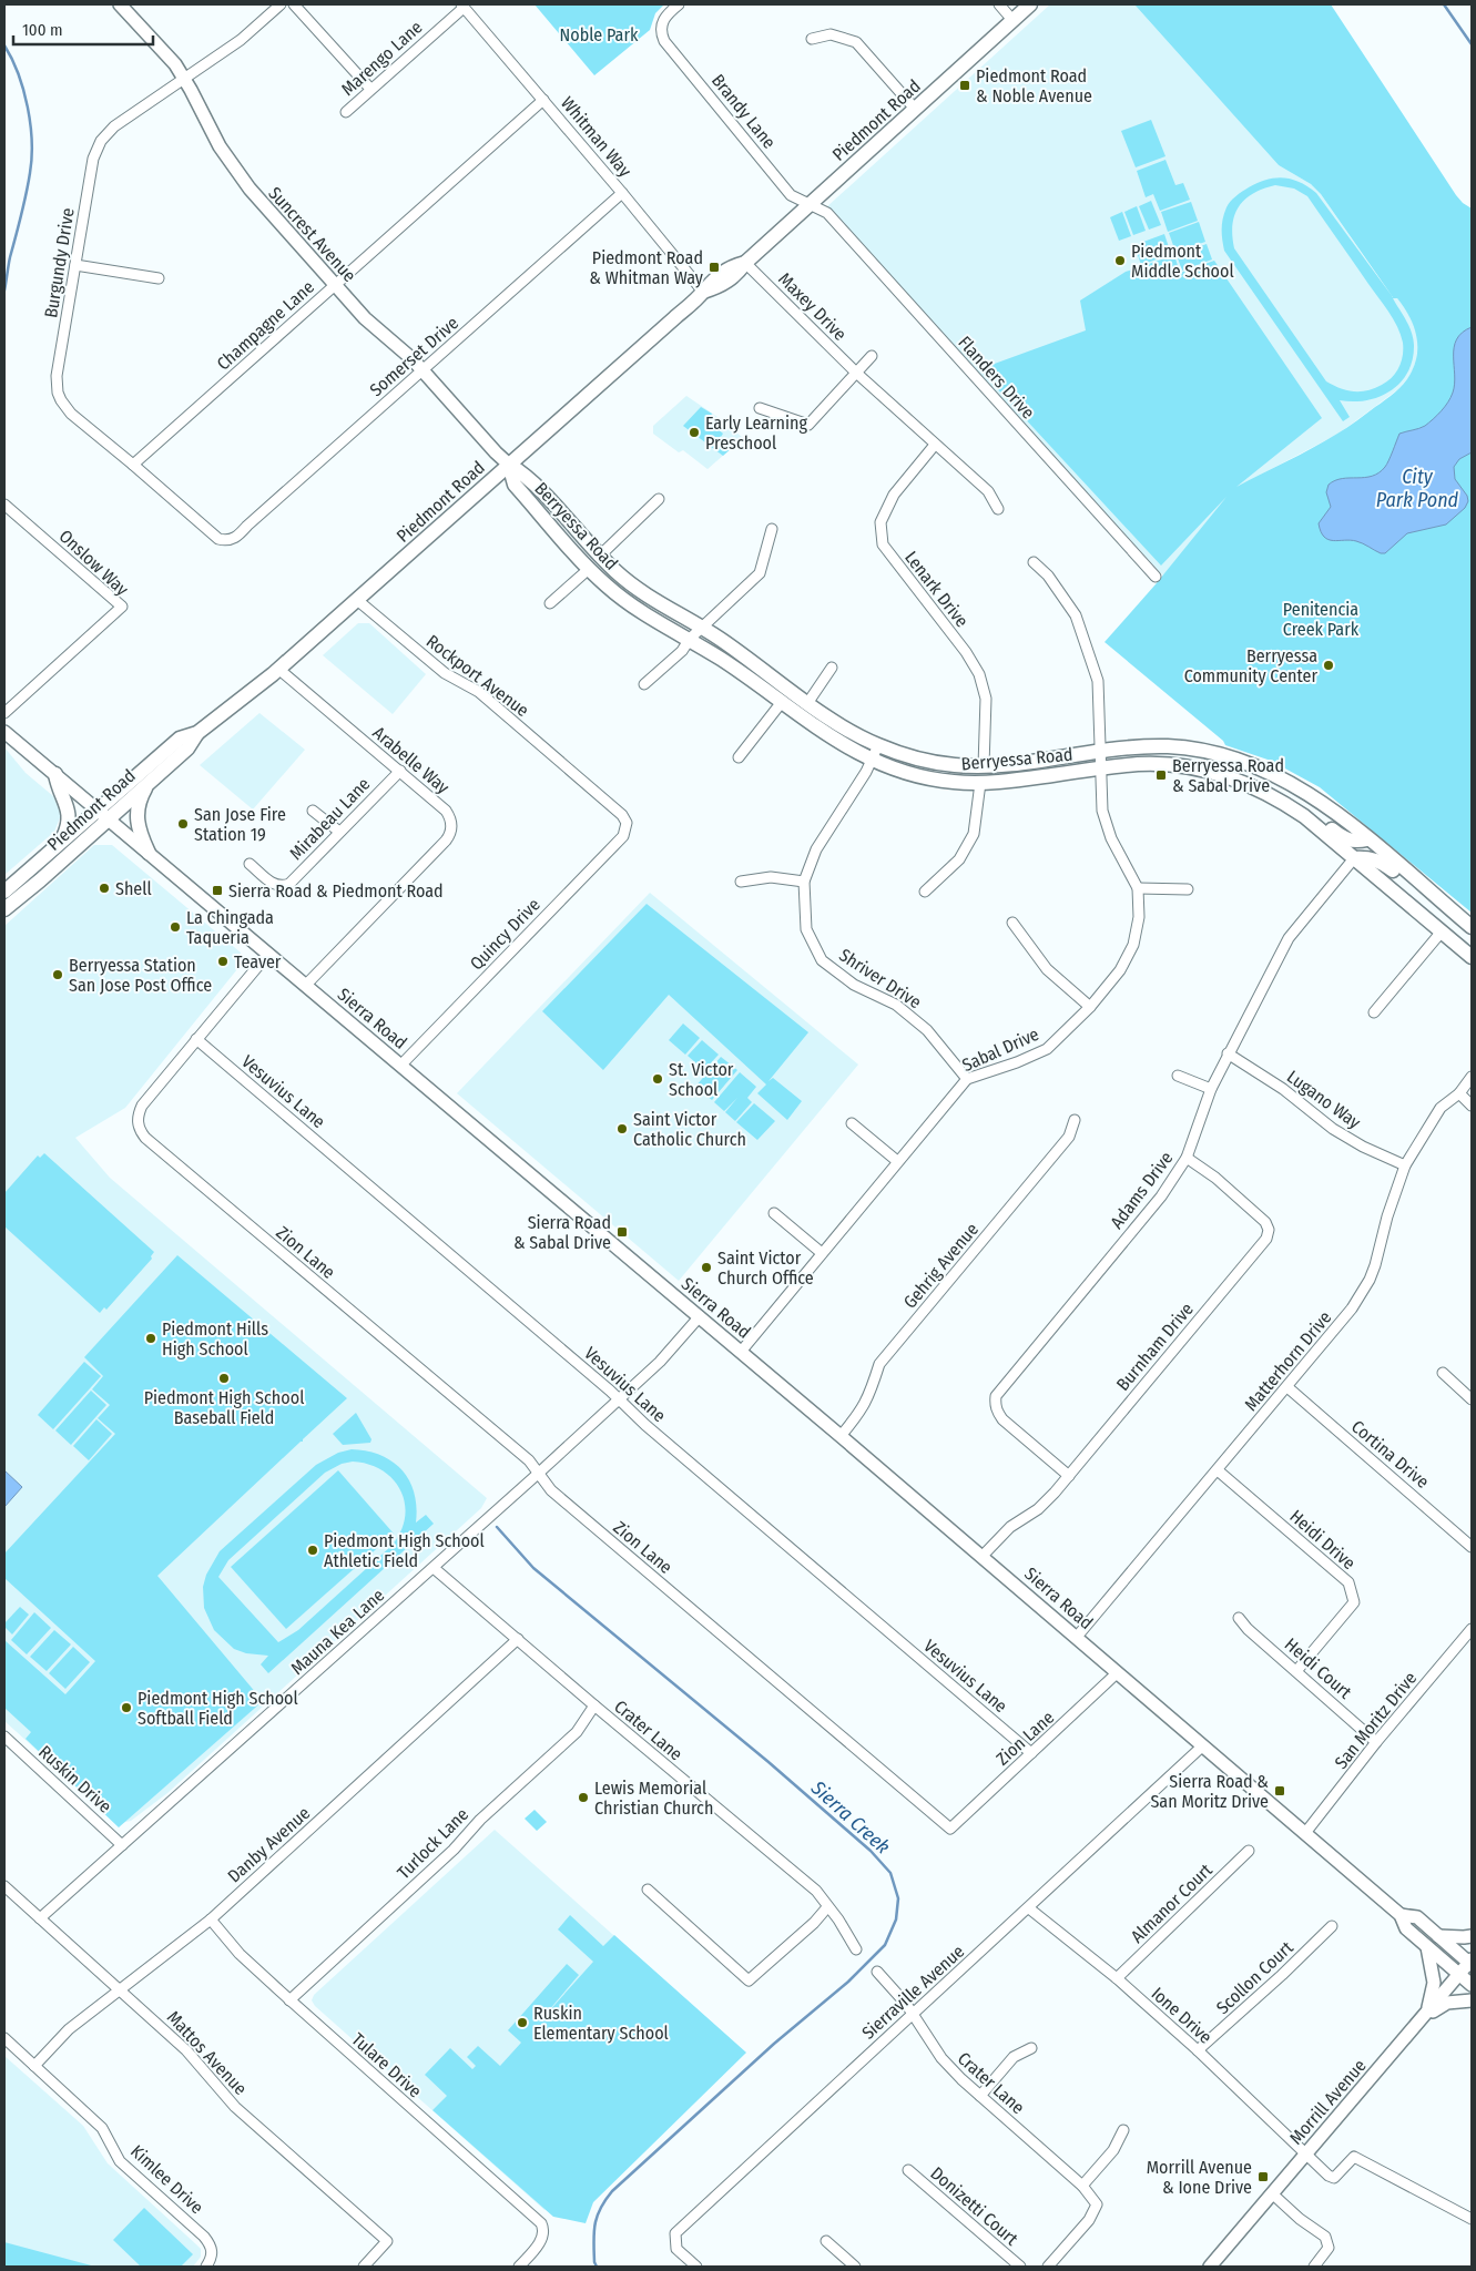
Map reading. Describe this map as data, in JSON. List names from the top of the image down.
{
  "streets": {
    "main road": ["Piedmont Road", "Berryessa Road"],
    "street": [
      "Marengo Lane",
      "Brandy Lane",
      "Whitman Way",
      "Suncrest Avenue",
      "Burgundy Drive",
      "Maxey Drive",
      "Champagne Lane",
      "Somerset Drive",
      "Flanders Drive",
      "Onslow Way",
      "Lenark Drive",
      "Rockport Avenue",
      "Arabelle Way",
      "Mirabeau Lane",
      "Quincy Drive",
      "Shriver Drive",
      "Sierra Road",
      "Sabal Drive",
      "Vesuvius Lane",
      "Lugano Way",
      "Adams Drive",
      "Zion Lane",
      "Gehrig Avenue",
      "Burnham Drive",
      "Matterhorn Drive",
      "Cortina Drive",
      "Heidi Drive",
      "Mauna Kea Lane",
      "Heidi Court",
      "San Moritz Drive",
      "Crater Lane",
      "Ruskin Drive",
      "Turlock Lane",
      "Danby Avenue",
      "Almanor Court",
      "Scollon Court",
      "Sierraville Avenue",
      "Ione Drive",
      "Mattos Avenue",
      "Tulare Drive",
      "Morrill Avenue",
      "Kimlee Drive",
      "Donizetti Court"
    ]
  },
  "crossings": [
    ["Marengo Lane", "Whitman Way"],
    ["Brandy Lane", "Piedmont Road"],
    ["Brandy Lane", "Flanders Drive"],
    ["Piedmont Road", "Whitman Way"],
    ["Piedmont Road", "Suncrest Avenue"],
    ["Piedmont Road", "Maxey Drive"],
    ["Piedmont Road", "Flanders Drive"],
    ["Piedmont Road", "Berryessa Road"],
    ["Piedmont Road", "Rockport Avenue"],
    ["Piedmont Road", "Arabelle Way"],
    ["Piedmont Road", "Sierra Road"],
    ["Whitman Way", "Champagne Lane"],
    ["Whitman Way", "Somerset Drive"],
    ["Suncrest Avenue", "Burgundy Drive"],
    ["Suncrest Avenue", "Champagne Lane"],
    ["Suncrest Avenue", "Somerset Drive"],
    ["Suncrest Avenue", "Berryessa Road"],
    ["Burgundy Drive", "Champagne Lane"],
    ["Burgundy Drive", "Somerset Drive"],
    ["Maxey Drive", "Lenark Drive"],
    ["Berryessa Road", "Lenark Drive"],
    ["Berryessa Road", "Shriver Drive"],
    ["Berryessa Road", "Sabal Drive"],
    ["Berryessa Road", "Adams Drive"],
    ["Rockport Avenue", "Quincy Drive"],
    ["Arabelle Way", "Mirabeau Lane"],
    ["Arabelle Way", "Sierra Road"],
    ["Quincy Drive", "Sierra Road"],
    ["Shriver Drive", "Sabal Drive"],
    ["Sierra Road", "Sabal Drive"],
    ["Sierra Road", "Zion Lane"],
    ["Sierra Road", "Gehrig Avenue"],
    ["Sierra Road", "Burnham Drive"],
    ["Sierra Road", "Matterhorn Drive"],
    ["Sierra Road", "Mauna Kea Lane"],
    ["Sierra Road", "San Moritz Drive"],
    ["Sierra Road", "Sierraville Avenue"],
    ["Sierra Road", "Morrill Avenue"],
    ["Vesuvius Lane", "Zion Lane"],
    ["Vesuvius Lane", "Mauna Kea Lane"],
    ["Lugano Way", "Adams Drive"],
    ["Lugano Way", "Matterhorn Drive"],
    ["Adams Drive", "Burnham Drive"],
    ["Zion Lane", "Mauna Kea Lane"],
    ["Matterhorn Drive", "Cortina Drive"],
    ["Matterhorn Drive", "Heidi Drive"],
    ["Heidi Drive", "Heidi Court"],
    ["Mauna Kea Lane", "Crater Lane"],
    ["Mauna Kea Lane", "Ruskin Drive"],
    ["Mauna Kea Lane", "Mattos Avenue"],
    ["Heidi Court", "San Moritz Drive"],
    ["Crater Lane", "Turlock Lane"],
    ["Crater Lane", "Danby Avenue"],
    ["Crater Lane", "Sierraville Avenue"],
    ["Turlock Lane", "Tulare Drive"],
    ["Danby Avenue", "Mattos Avenue"],
    ["Danby Avenue", "Tulare Drive"],
    ["Danby Avenue", "Kimlee Drive"],
    ["Almanor Court", "Ione Drive"],
    ["Scollon Court", "Ione Drive"],
    ["Sierraville Avenue", "Ione Drive"],
    ["Ione Drive", "Morrill Avenue"]
  ],
  "water": ["City Park Pond", "Sierra Creek"],
  "parks": ["Noble Park", "Penitencia Creek Park"],
  "places": {
    "transit": [
      "Piedmont Road & Noble Avenue",
      "Piedmont Road & Whitman Way",
      "Berryessa Road & Sabal Drive",
      "Sierra Road & Piedmont Road",
      "Sierra Road & Sabal Drive",
      "Sierra Road & San Moritz Drive",
      "Morrill Avenue & Ione Drive"
    ],
    "other": [
      "Piedmont Middle School",
      "Early Learning Preschool",
      "Berryessa Community Center",
      "San Jose Fire Station 19",
      "Shell",
      "La Chingada Taqueria",
      "Teaver",
      "Berryessa Station San Jose Post Office",
      "St. Victor School",
      "Saint Victor Catholic Church",
      "Saint Victor Church Office",
      "Piedmont Hills High School",
      "Piedmont High School Baseball Field",
      "Piedmont High School Athletic Field",
      "Piedmont High School Softball Field",
      "Lewis Memorial Christian Church",
      "Ruskin Elementary School"
    ]
  },
  "scale_bar": "100 m"
}
